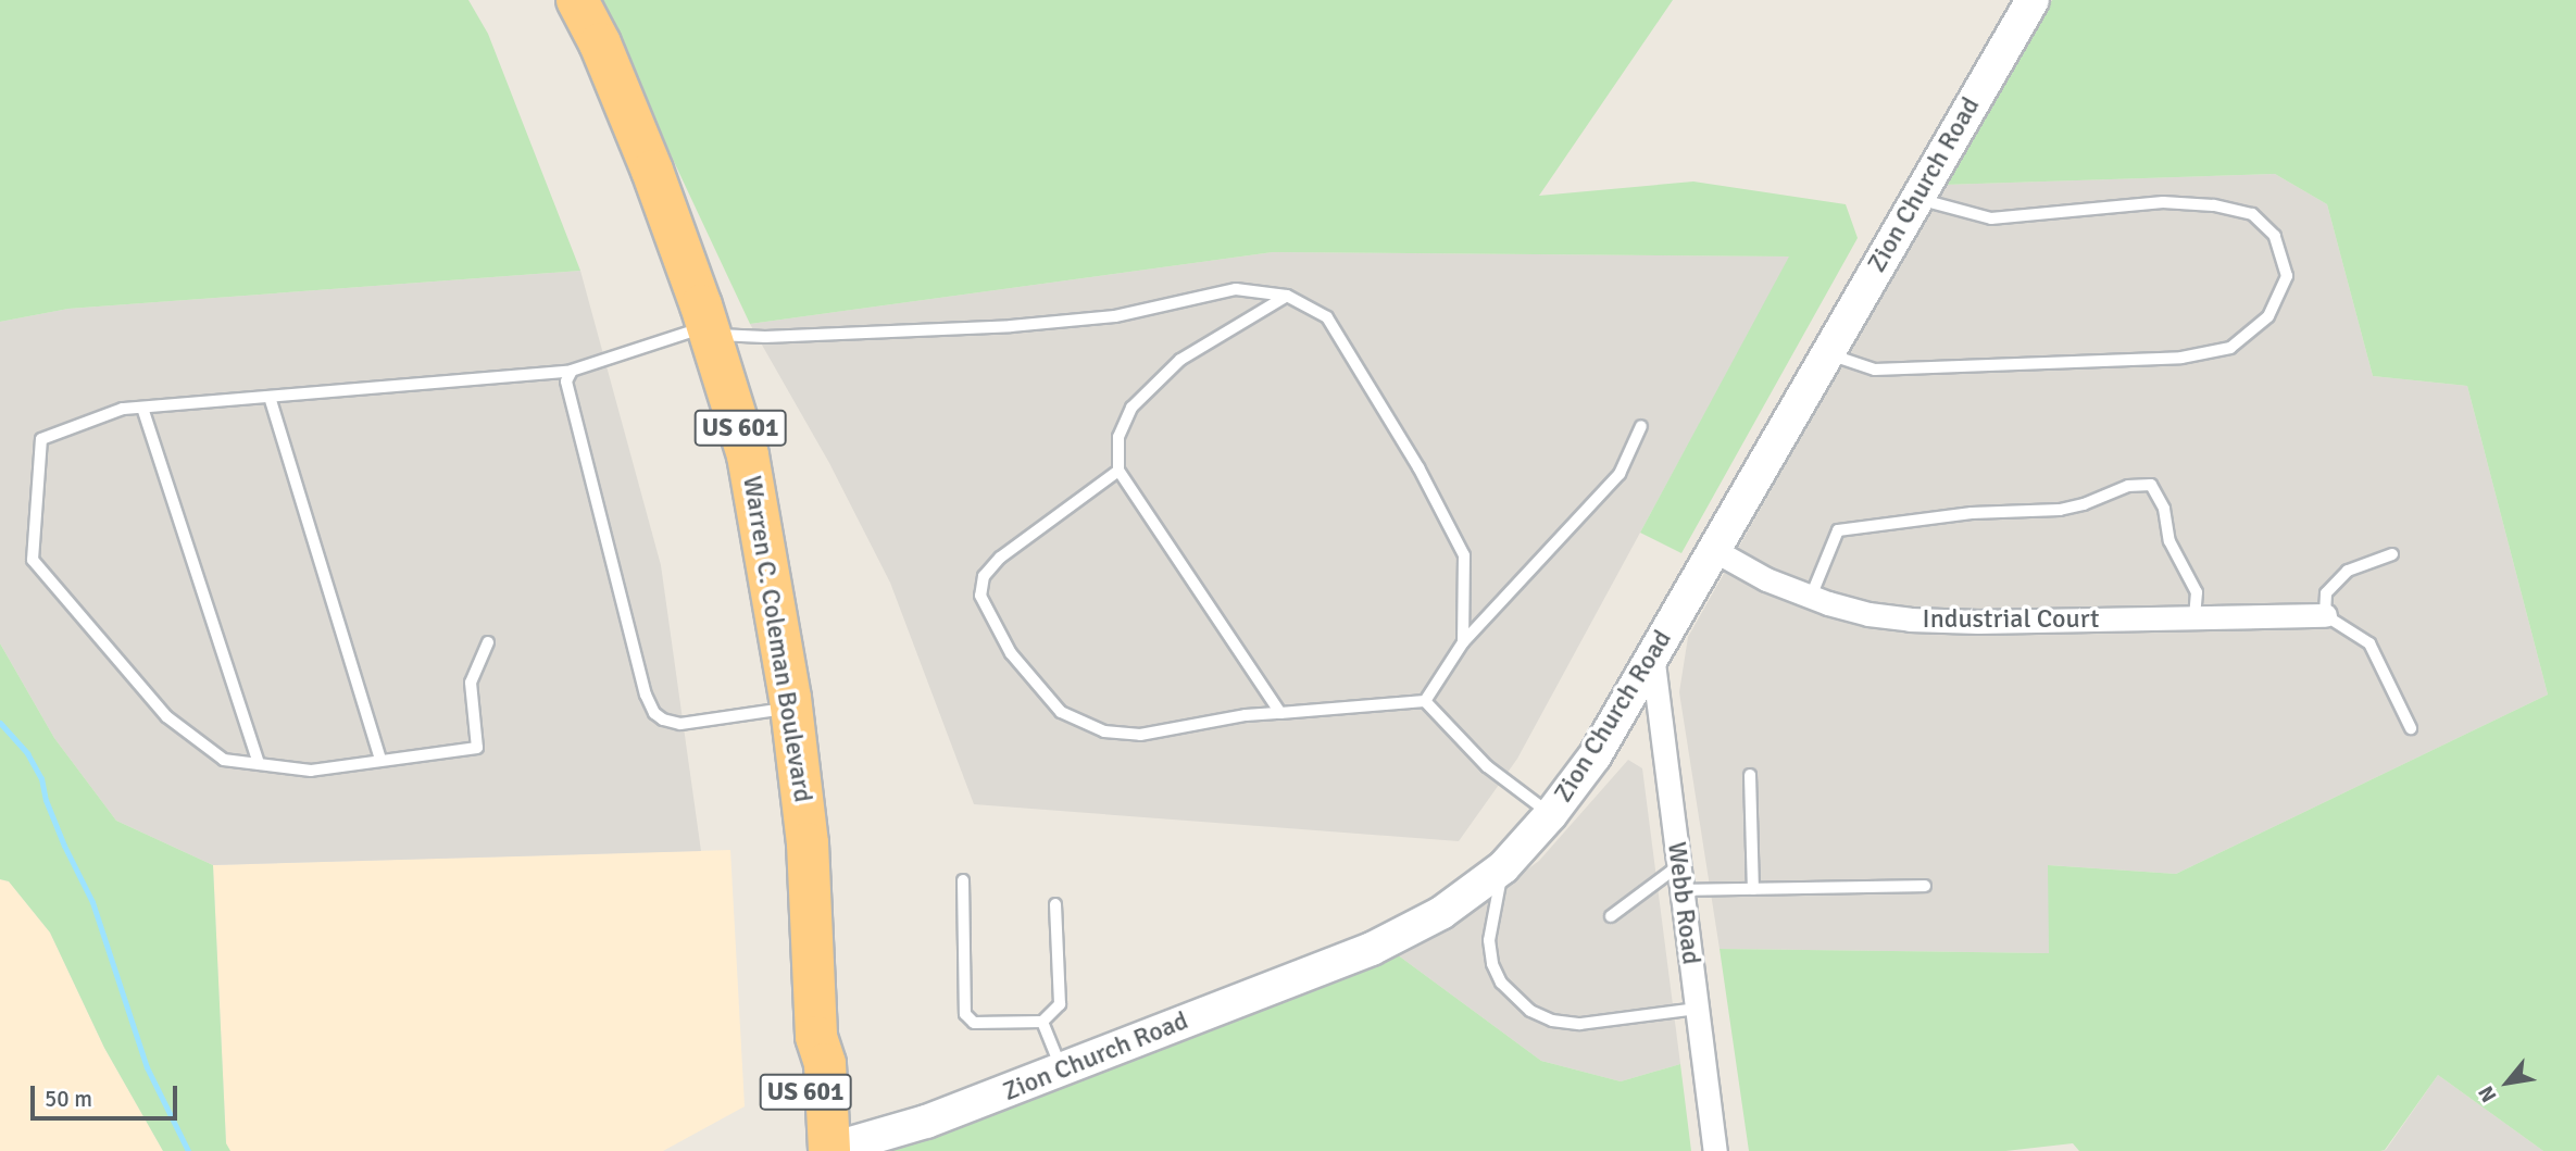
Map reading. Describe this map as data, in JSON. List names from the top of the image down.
{
  "streets": {
    "highway": ["US 601", "Warren C. Coleman Boulevard"],
    "street": ["Zion Church Road", "Industrial Court", "Webb Road"]
  },
  "crossings": [
    ["Zion Church Road", "Industrial Court"],
    ["Zion Church Road", "Warren C. Coleman Boulevard"],
    ["Zion Church Road", "Webb Road"]
  ],
  "scale_bar": "50 m",
  "north": "bottom left"
}
